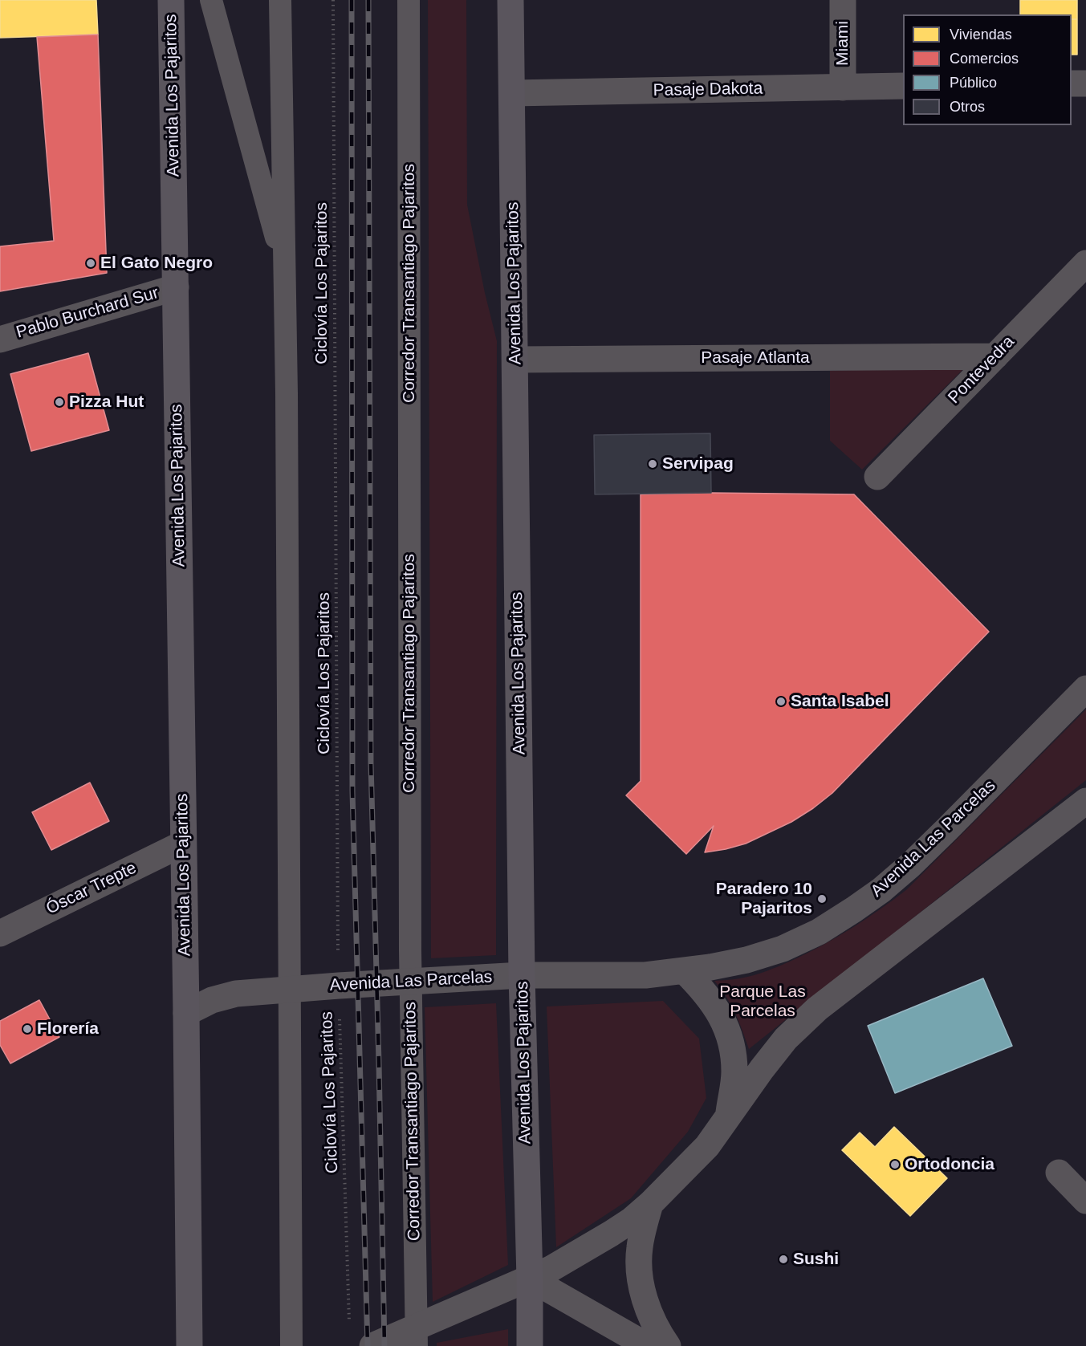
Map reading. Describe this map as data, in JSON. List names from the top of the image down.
{
  "streets": {
    "main road": ["Avenida Los Pajaritos"],
    "street": [
      "Miami",
      "Pasaje Dakota",
      "Pablo Burchard Sur",
      "Pasaje Atlanta",
      "Pontevedra",
      "Avenida Las Parcelas",
      "Óscar Trepte"
    ],
    "lane": ["Corredor Transantiago Pajaritos"],
    "path": ["Ciclovía Los Pajaritos"]
  },
  "crossings": [
    ["Miami", "Pasaje Dakota"],
    ["Pasaje Dakota", "Avenida Los Pajaritos"],
    ["Avenida Los Pajaritos", "Pablo Burchard Sur"],
    ["Avenida Los Pajaritos", "Pasaje Atlanta"],
    ["Avenida Los Pajaritos", "Avenida Las Parcelas"],
    ["Avenida Los Pajaritos", "Óscar Trepte"],
    ["Ciclovía Los Pajaritos", "Avenida Las Parcelas"],
    ["Corredor Transantiago Pajaritos", "Avenida Las Parcelas"],
    ["Pasaje Atlanta", "Pontevedra"]
  ],
  "parks": ["Parque Las Parcelas"],
  "places": [
    "El Gato Negro",
    "Pizza Hut",
    "Servipag",
    "Santa Isabel",
    "Paradero 10 Pajaritos",
    "Florería",
    "Ortodoncia",
    "Sushi"
  ],
  "legend": [
    "Viviendas",
    "Comercios",
    "Público",
    "Otros"
  ]
}
